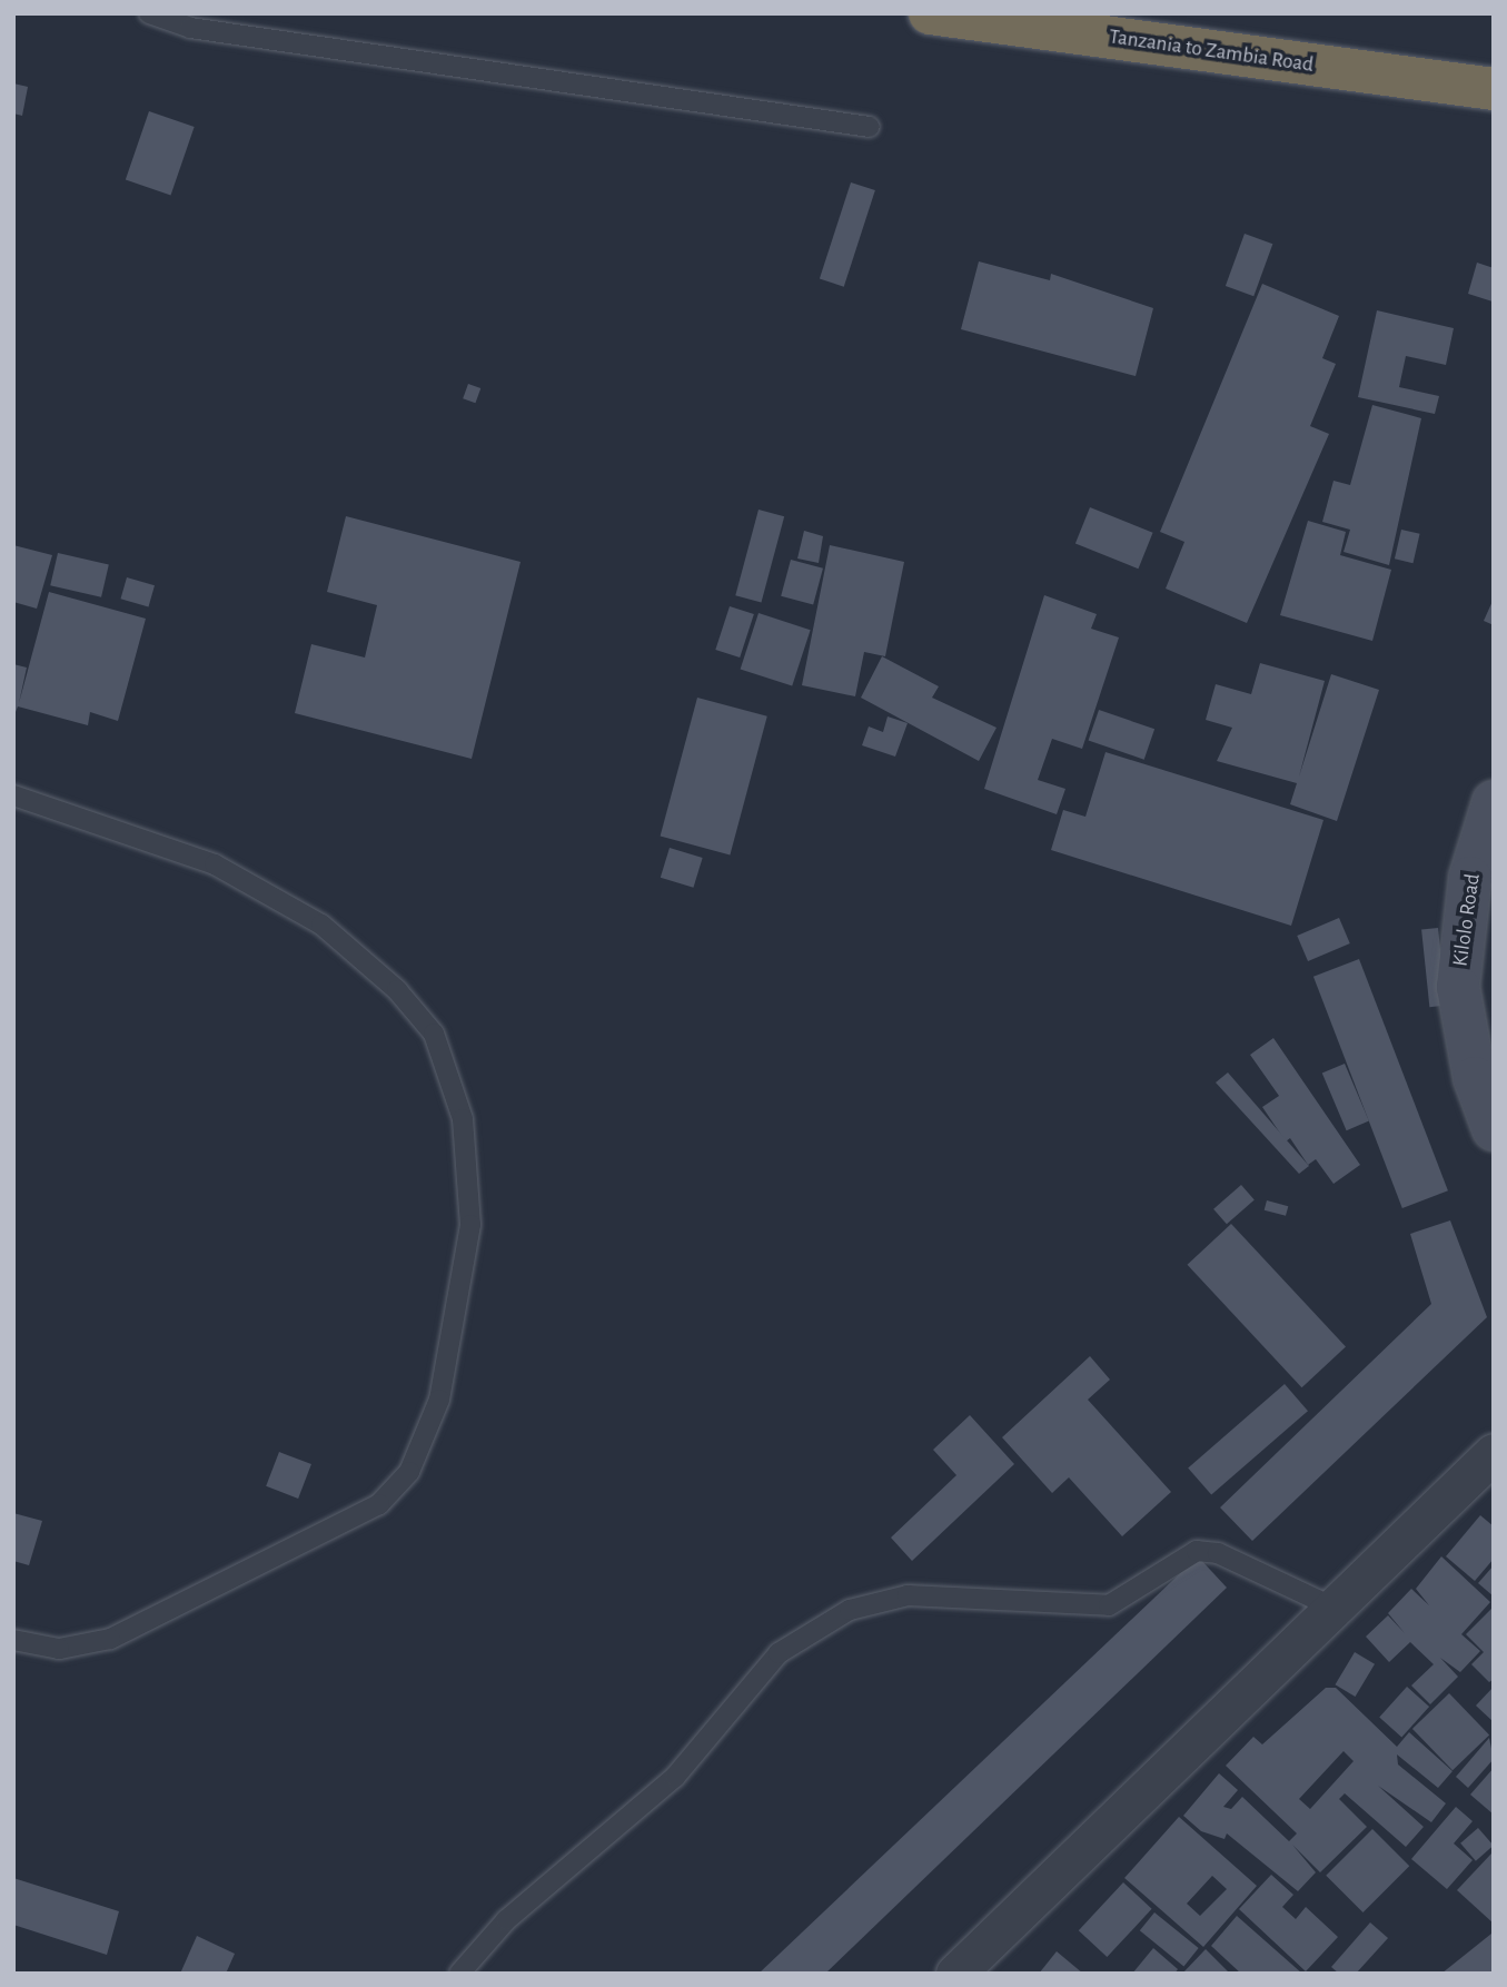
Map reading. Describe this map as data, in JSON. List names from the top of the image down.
{
  "streets": {
    "highway": ["Tanzania to Zambia Road"],
    "main road": ["Kilolo Road"]
  }
}
